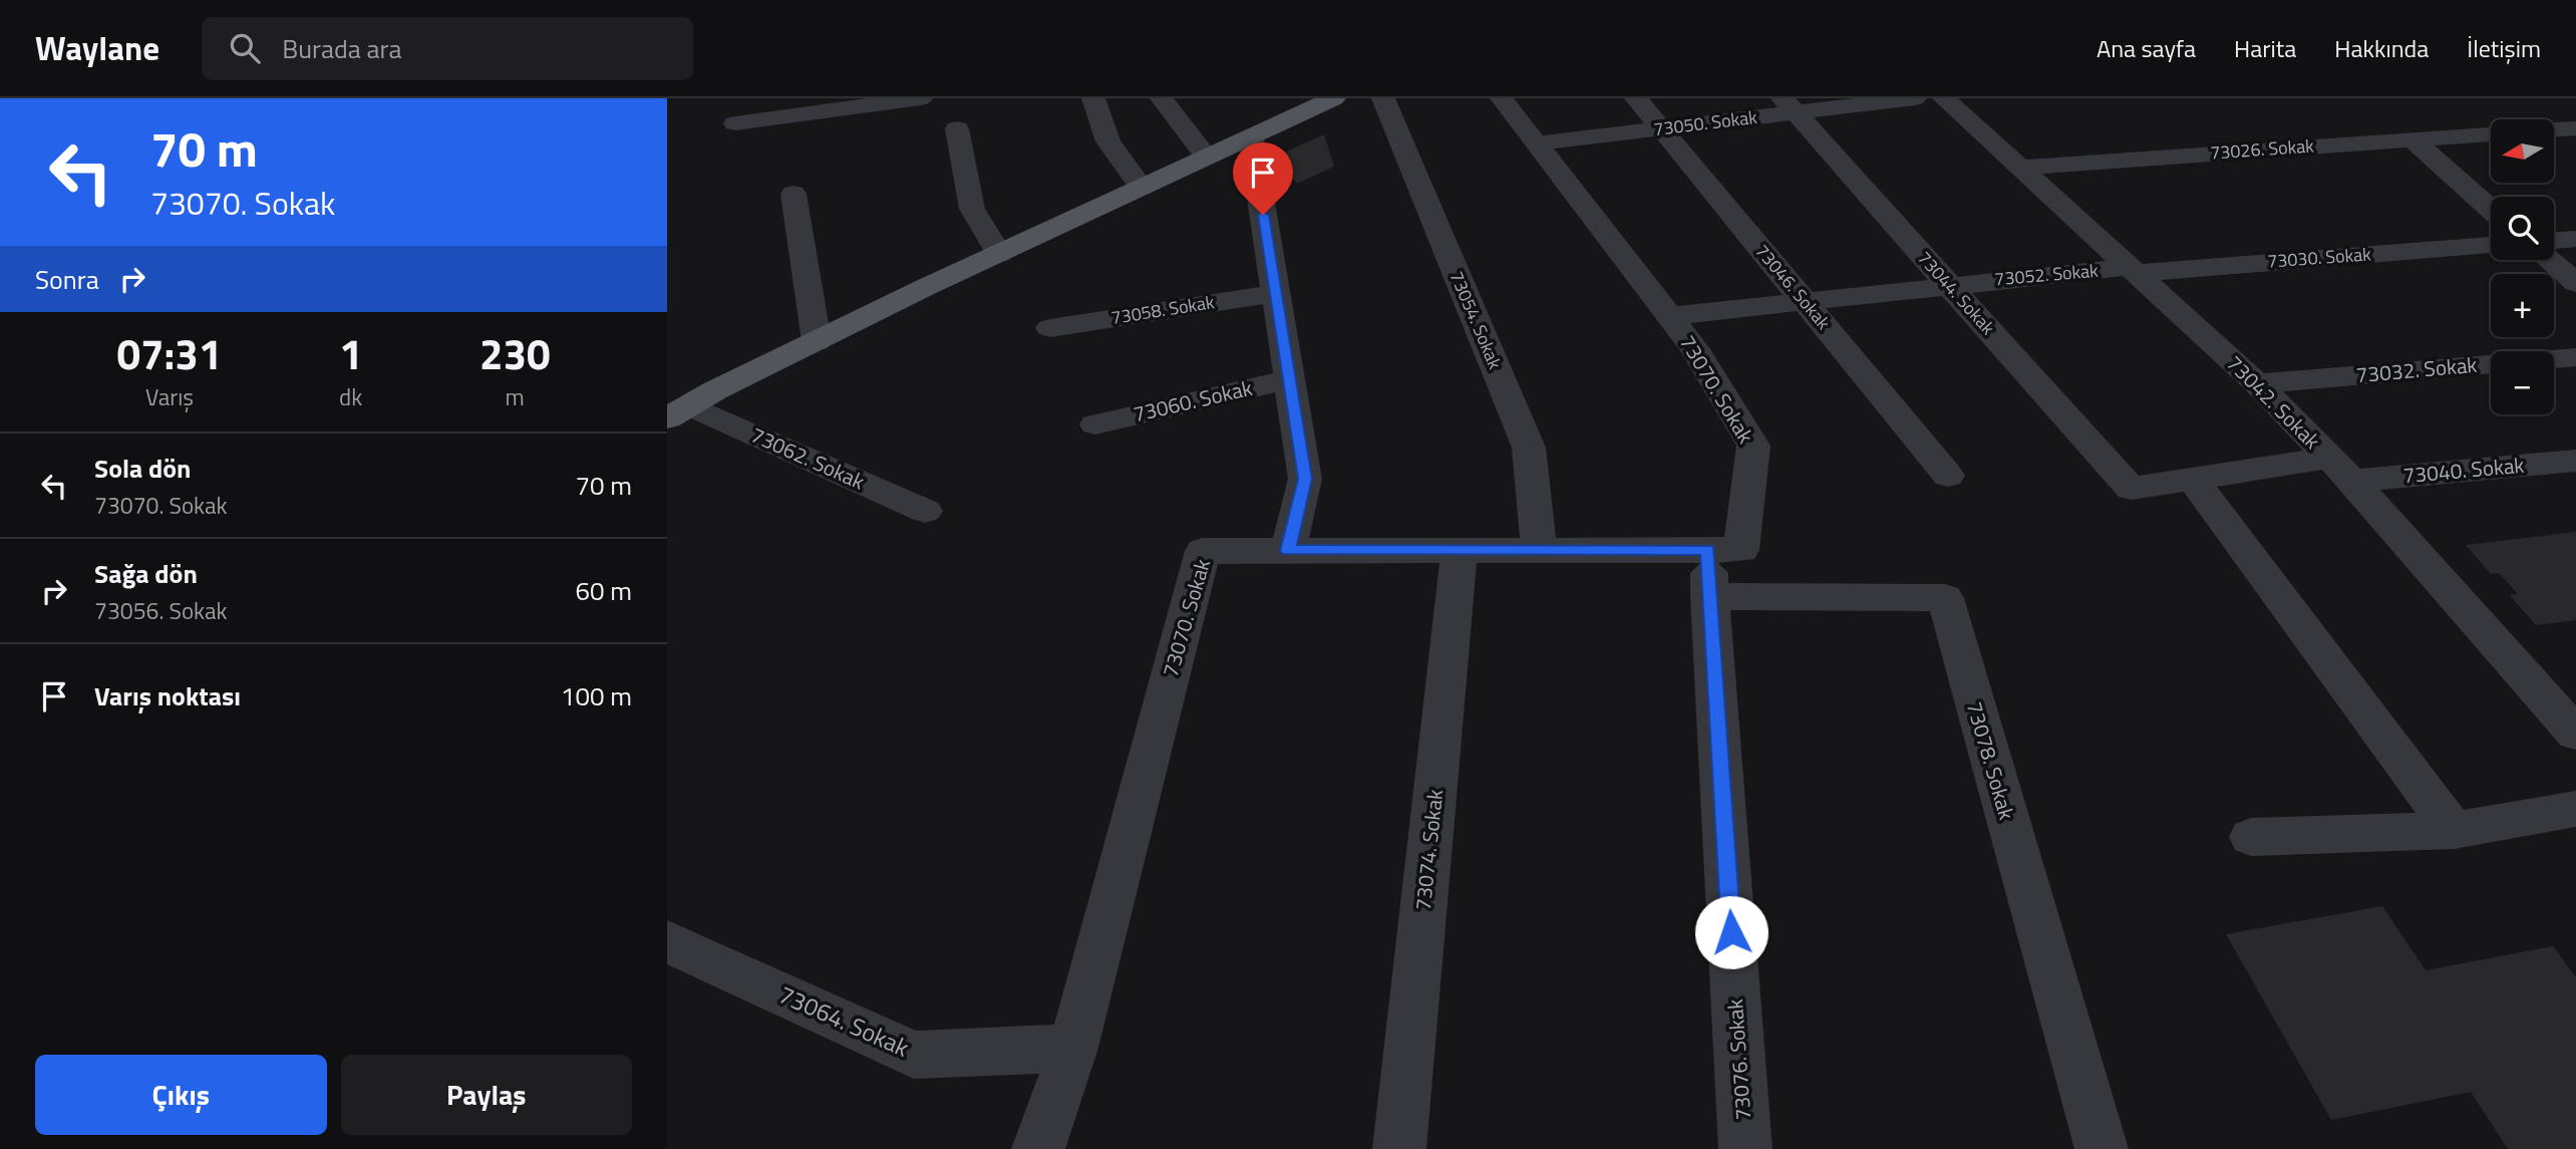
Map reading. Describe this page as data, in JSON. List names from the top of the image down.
{
  "streets": {
    "street": [
      "73050. Sokak",
      "73026. Sokak",
      "73030. Sokak",
      "73052. Sokak",
      "73046. Sokak",
      "73044. Sokak",
      "73058. Sokak",
      "73054. Sokak",
      "73032. Sokak",
      "73070. Sokak",
      "73060. Sokak",
      "73042. Sokak",
      "73062. Sokak",
      "73040. Sokak",
      "73078. Sokak",
      "73074. Sokak",
      "73064. Sokak",
      "73076. Sokak"
    ]
  },
  "crossings": [
    ["73050. Sokak", "73046. Sokak"],
    ["73050. Sokak", "73044. Sokak"],
    ["73050. Sokak", "73070. Sokak"],
    ["73026. Sokak", "73042. Sokak"],
    ["73030. Sokak", "73052. Sokak"],
    ["73030. Sokak", "73042. Sokak"],
    ["73052. Sokak", "73046. Sokak"],
    ["73052. Sokak", "73044. Sokak"],
    ["73052. Sokak", "73070. Sokak"],
    ["73052. Sokak", "73042. Sokak"],
    ["73044. Sokak", "73040. Sokak"],
    ["73054. Sokak", "73070. Sokak"],
    ["73032. Sokak", "73042. Sokak"],
    ["73070. Sokak", "73074. Sokak"],
    ["73070. Sokak", "73064. Sokak"],
    ["73070. Sokak", "73076. Sokak"],
    ["73042. Sokak", "73040. Sokak"],
    ["73078. Sokak", "73076. Sokak"]
  ],
  "north": "left",
  "page": {
    "header": "Waylane",
    "search": "Burada ara",
    "nav": [
      "Ana sayfa",
      "Harita",
      "Hakkında",
      "İletişim"
    ],
    "turn": ["70 m", "73070. Sokak"],
    "map_buttons": ["+", "−"],
    "then": "Sonra",
    "eta": [
      "07:31",
      "Varış",
      "1",
      "dk",
      "230",
      "m"
    ],
    "list": [
      {
        "name": "Sola dön",
        "note": "73070. Sokak",
        "value": "70 m"
      },
      {
        "name": "Sağa dön",
        "note": "73056. Sokak",
        "value": "60 m"
      },
      {
        "name": "Varış noktası",
        "value": "100 m"
      }
    ],
    "buttons": ["Çıkış", "Paylaş"]
  }
}
